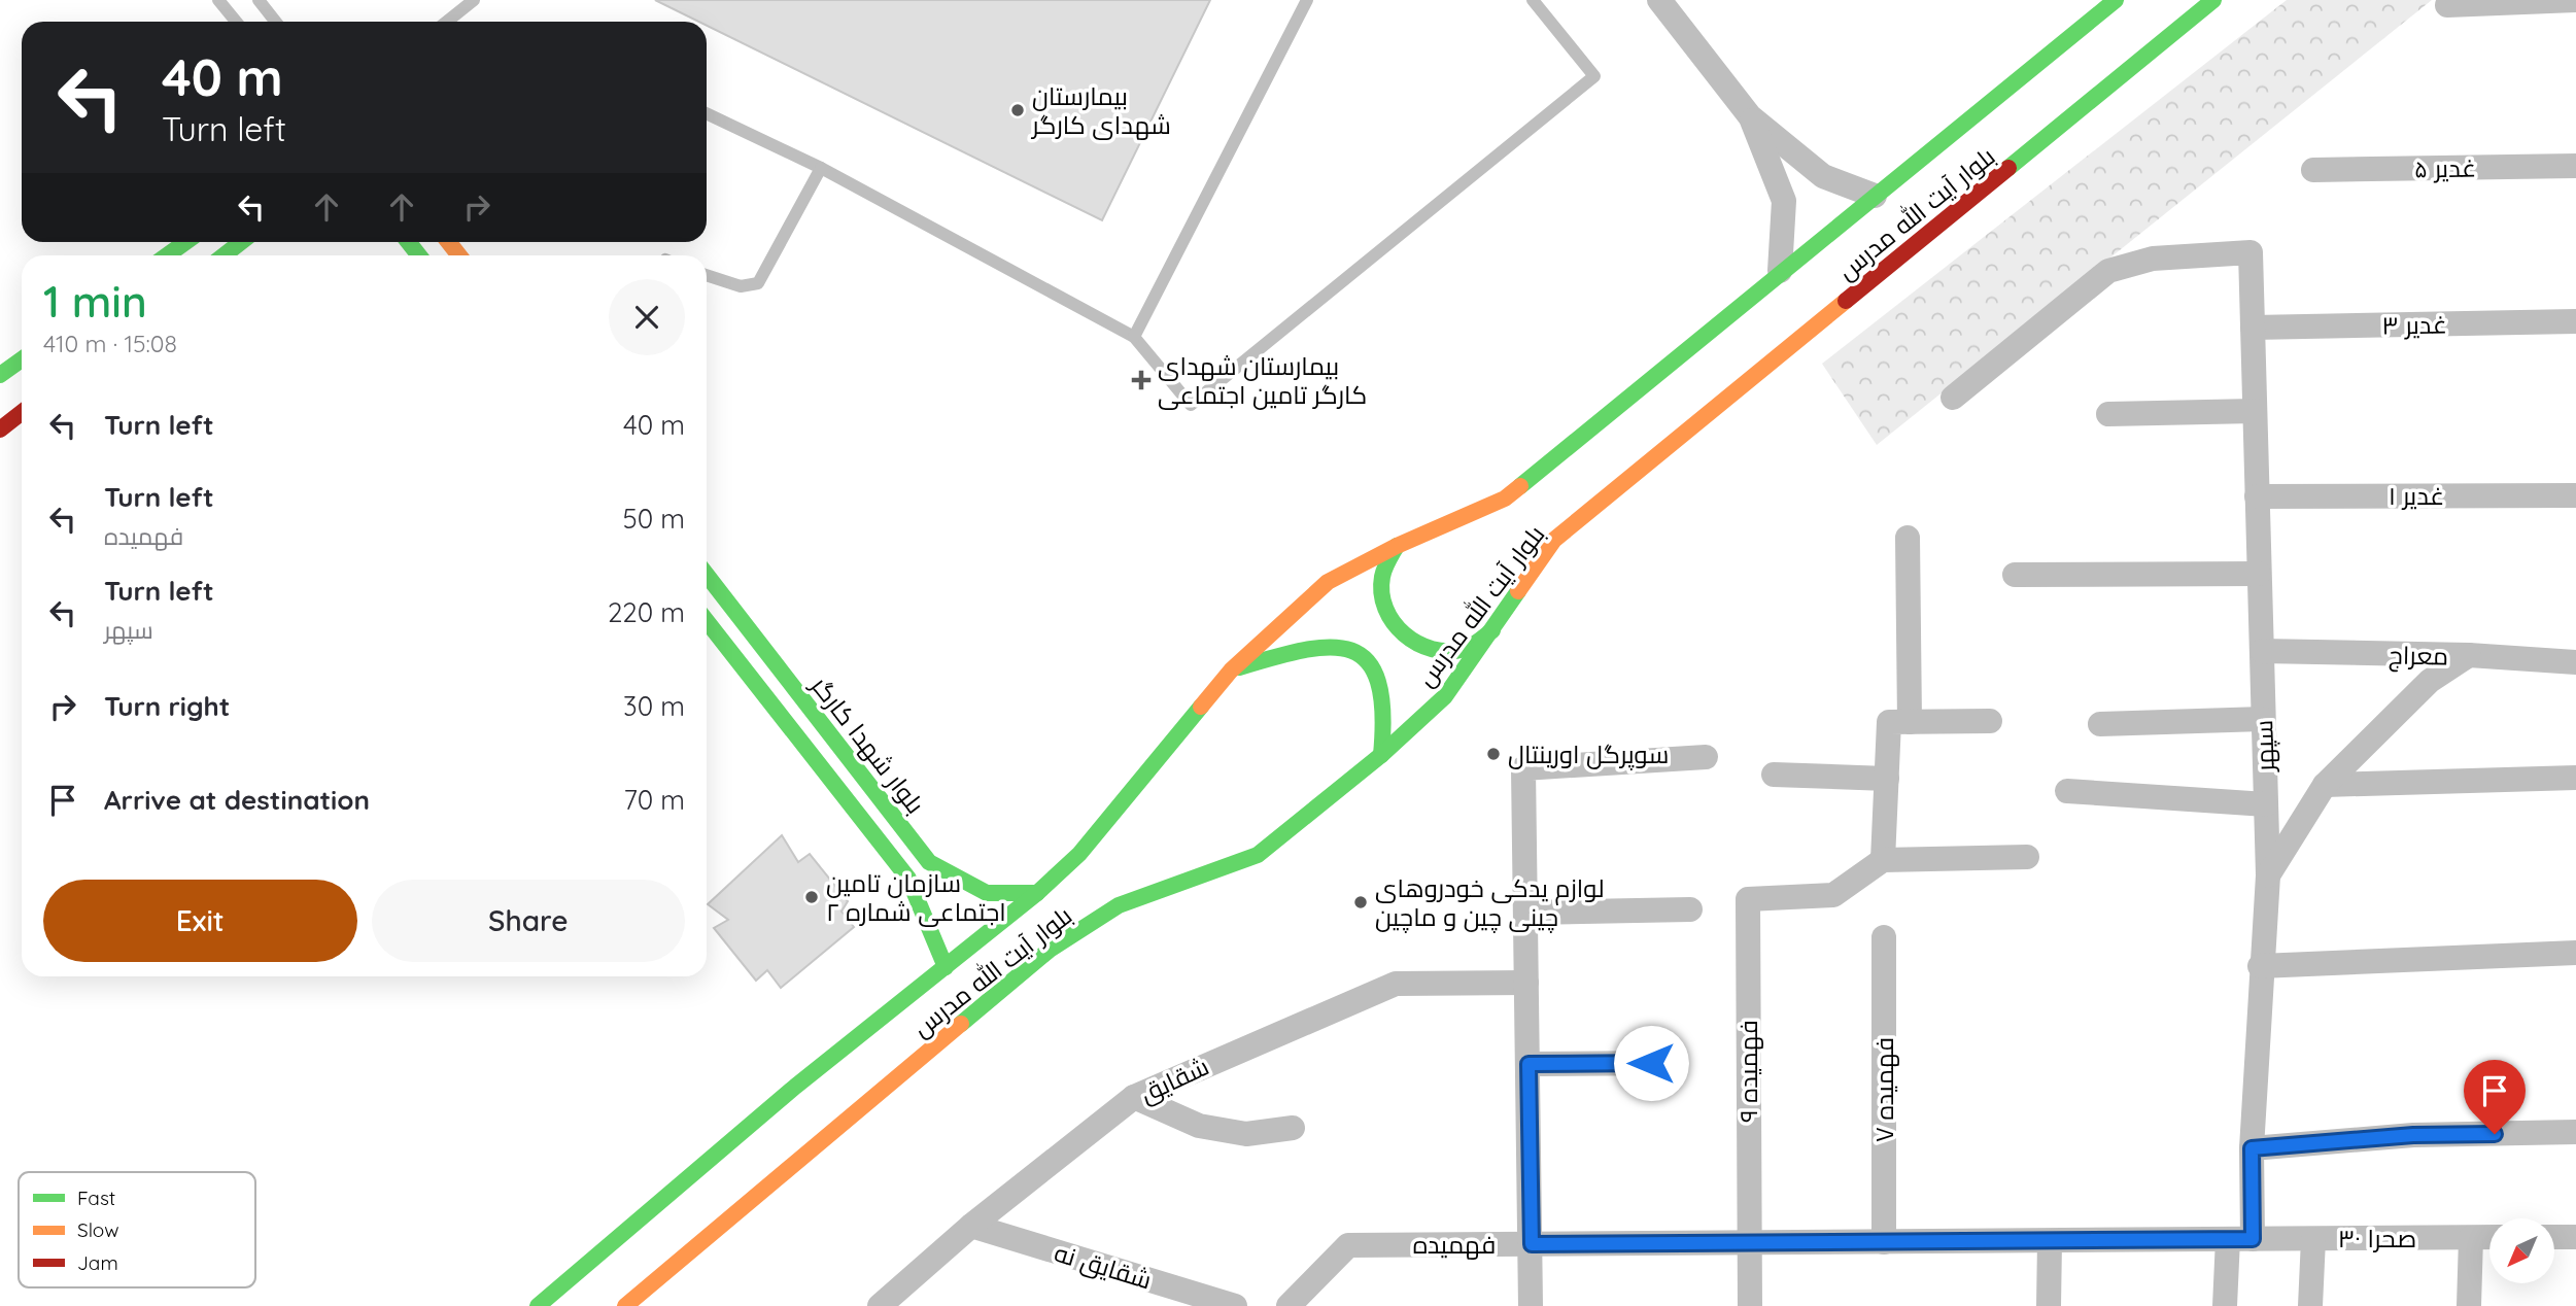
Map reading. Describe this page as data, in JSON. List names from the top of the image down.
{
  "streets": {
    "main road": ["بلوار آیت الله مدرس", "بلوار شهدا کارگر"],
    "street": [
      "غدیر ۵",
      "غدیر ۳",
      "غدیر ۱",
      "معراج",
      "سپهر",
      "فهمیده ۹",
      "شقایق",
      "فهمیده ۷",
      "صحرا ۳۰",
      "فهمیده",
      "شقایق نه"
    ]
  },
  "crossings": [
    ["بلوار آیت الله مدرس", "بلوار شهدا کارگر"],
    ["غدیر ۳", "سپهر"],
    ["غدیر ۱", "سپهر"],
    ["معراج", "سپهر"],
    ["سپهر", "صحرا ۳۰"],
    ["سپهر", "فهمیده"],
    ["فهمیده ۹", "فهمیده"],
    ["شقایق", "شقایق نه"],
    ["فهمیده ۷", "فهمیده"],
    ["صحرا ۳۰", "فهمیده"]
  ],
  "places": {
    "other": [
      "بیمارستان شهدای کارگر",
      "سوپرگل اورینتال",
      "سازمان تامین اجتماعی شماره ۲",
      "لوازم یدکی خودروهای چینی چین و ماچین"
    ],
    "health": ["بیمارستان شهدای کارگر تامین اجتماعی"]
  },
  "legend": ["Fast", "Slow", "Jam"],
  "north": "bottom left",
  "page": {
    "turn": ["40 m", "Turn left"],
    "heading": ["1 min", "410 m · 15:08"],
    "list": [
      {
        "name": "Turn left",
        "value": "40 m"
      },
      {
        "name": "Turn left",
        "note": "فهمیده",
        "value": "50 m"
      },
      {
        "name": "Turn left",
        "note": "سپهر",
        "value": "220 m"
      },
      {
        "name": "Turn right",
        "value": "30 m"
      },
      {
        "name": "Arrive at destination",
        "value": "70 m"
      }
    ],
    "buttons": ["Exit", "Share"]
  }
}
